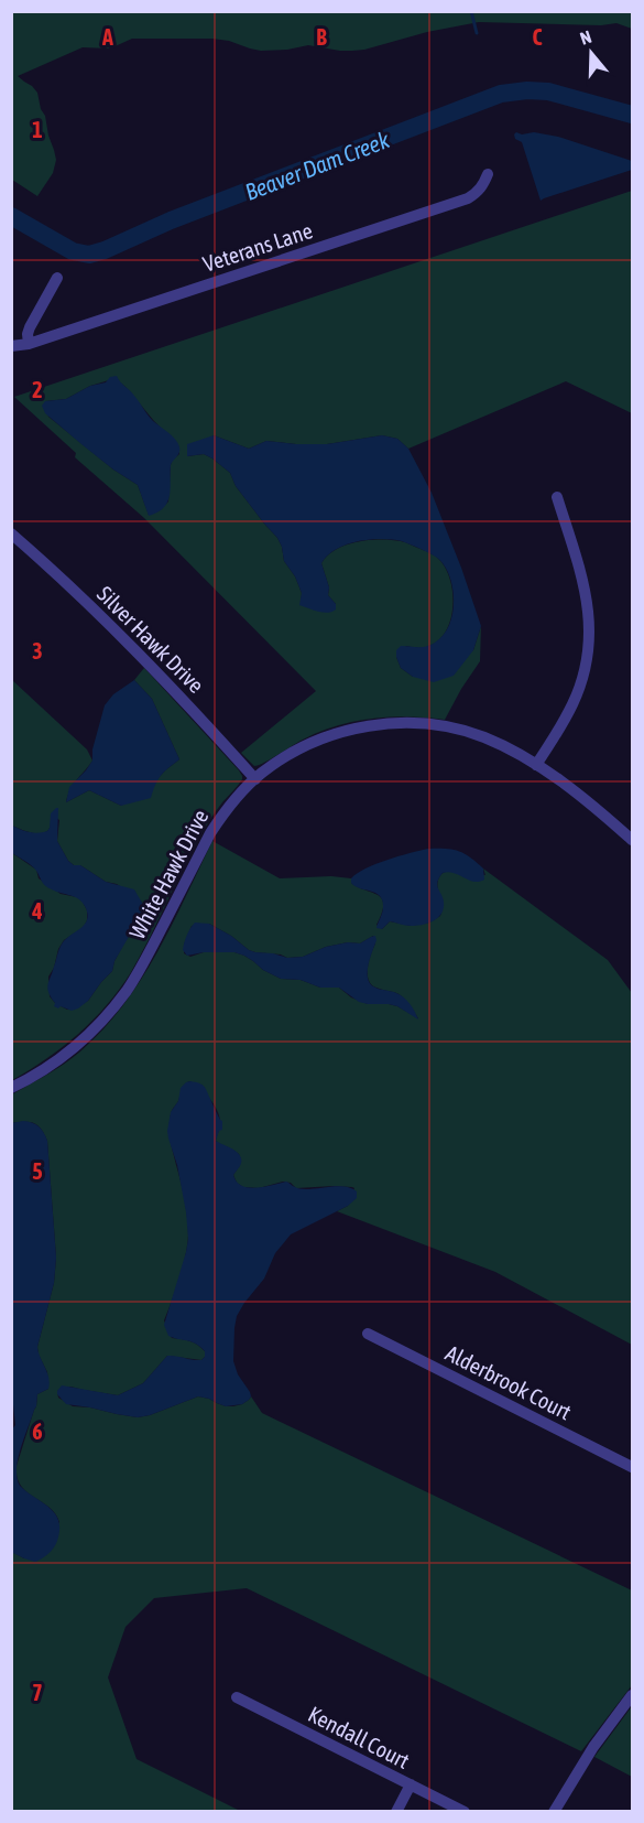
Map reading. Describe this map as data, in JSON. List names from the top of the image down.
{
  "streets": {
    "street": [
      "Veterans Lane",
      "Silver Hawk Drive",
      "White Hawk Drive",
      "Alderbrook Court",
      "Kendall Court"
    ]
  },
  "crossings": [
    ["Silver Hawk Drive", "White Hawk Drive"]
  ],
  "water": ["Beaver Dam Creek"],
  "north": "top",
  "grid": {
    "columns": ["A", "B", "C"],
    "rows": [
      "1",
      "2",
      "3",
      "4",
      "5",
      "6",
      "7"
    ]
  }
}
